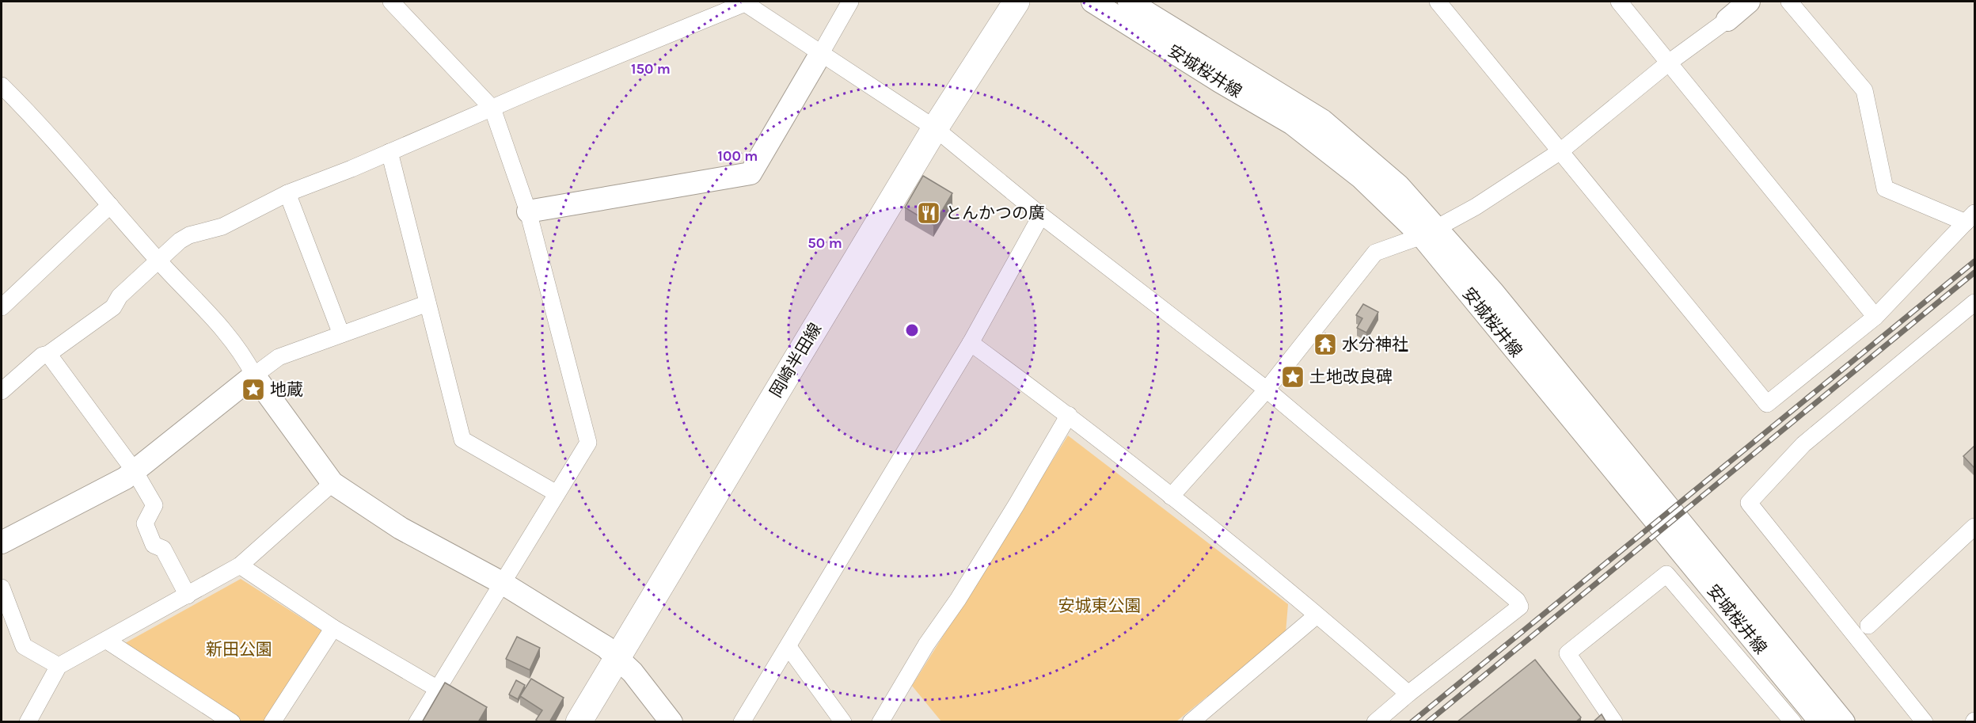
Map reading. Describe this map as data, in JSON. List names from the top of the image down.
{
  "streets": {
    "main road": ["安城桜井線", "岡崎半田線"]
  },
  "parks": ["安城東公園", "新田公園"],
  "places": {
    "restaurant": ["とんかつの廣"],
    "temple": ["水分神社"],
    "place": ["土地改良碑", "地蔵"]
  },
  "rings": ["150 m", "100 m", "50 m"]
}
